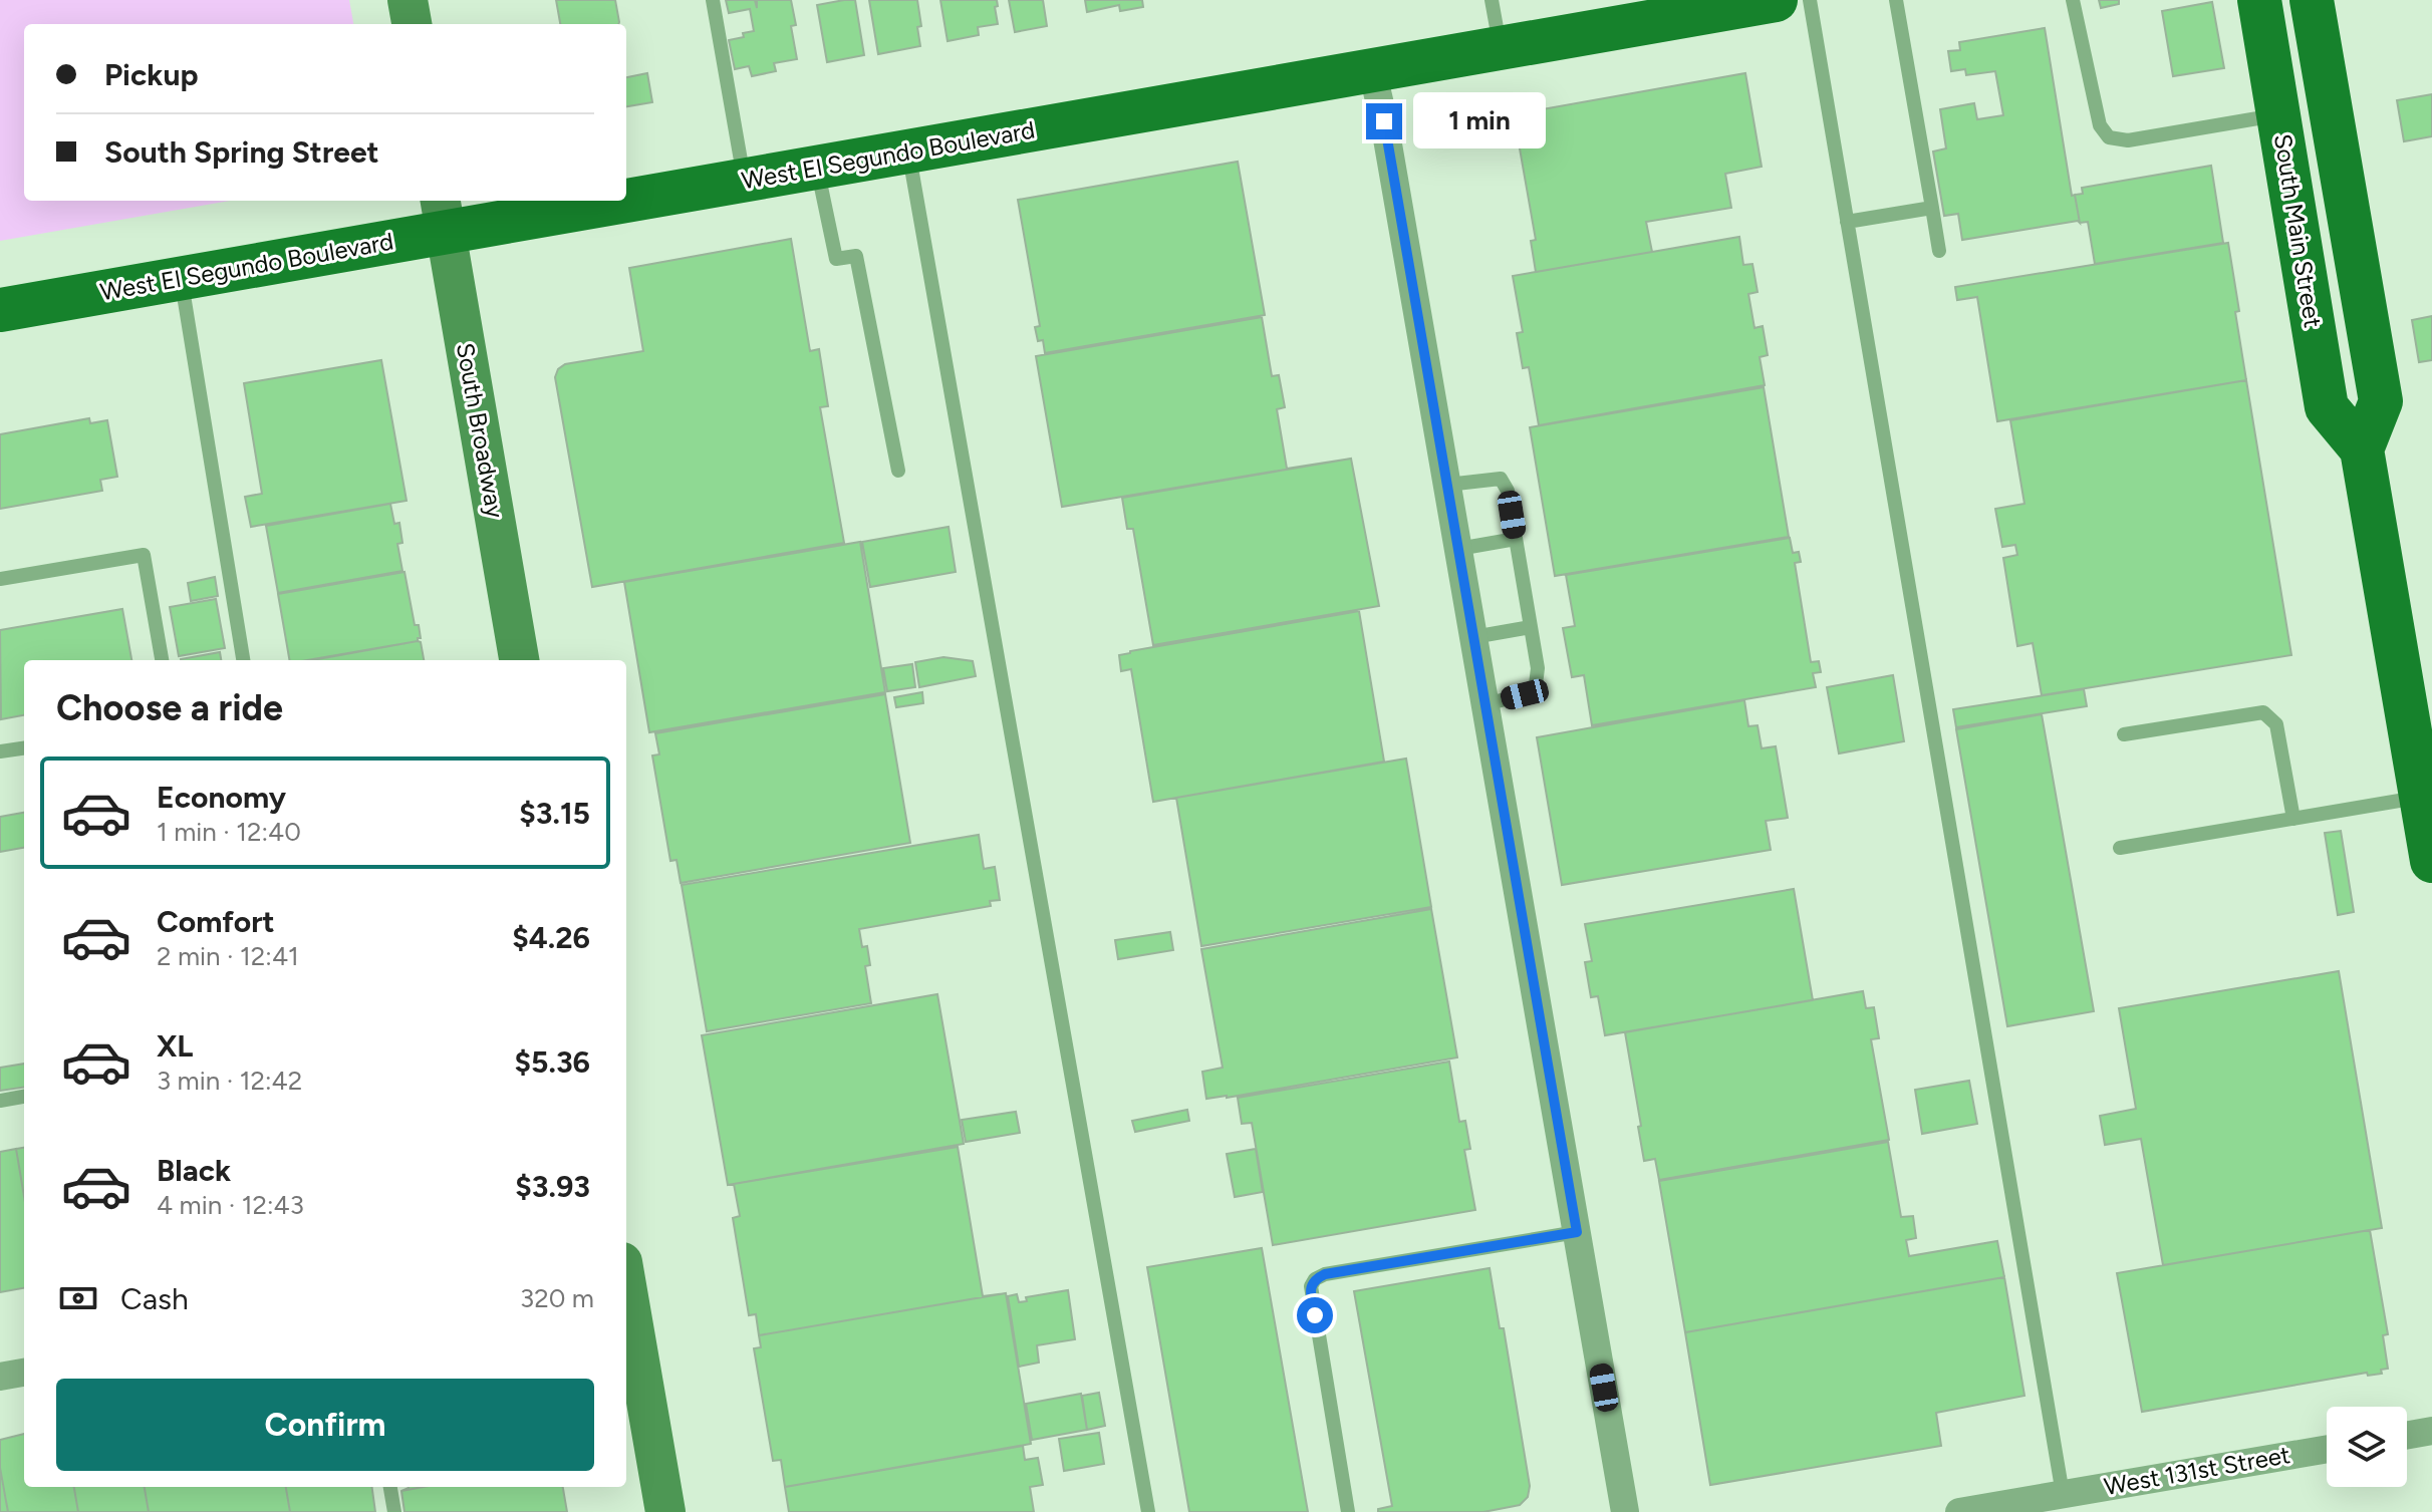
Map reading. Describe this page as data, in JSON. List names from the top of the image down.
{
  "streets": {
    "main road": ["West El Segundo Boulevard", "South Main Street", "South Broadway"],
    "street": ["West 131st Street"]
  },
  "crossings": [
    ["West El Segundo Boulevard", "South Broadway"]
  ],
  "page": {
    "banner": ["Pickup", "South Spring Street"],
    "bubble": "1 min",
    "heading": "Choose a ride",
    "list": [
      {
        "name": "Economy",
        "note": "1 min · 12:40",
        "value": "$3.15"
      },
      {
        "name": "Comfort",
        "note": "2 min · 12:41",
        "value": "$4.26"
      },
      {
        "name": "XL",
        "note": "3 min · 12:42",
        "value": "$5.36"
      },
      {
        "name": "Black",
        "note": "4 min · 12:43",
        "value": "$3.93"
      }
    ],
    "pay": ["Cash", "320 m"],
    "buttons": "Confirm"
  }
}
